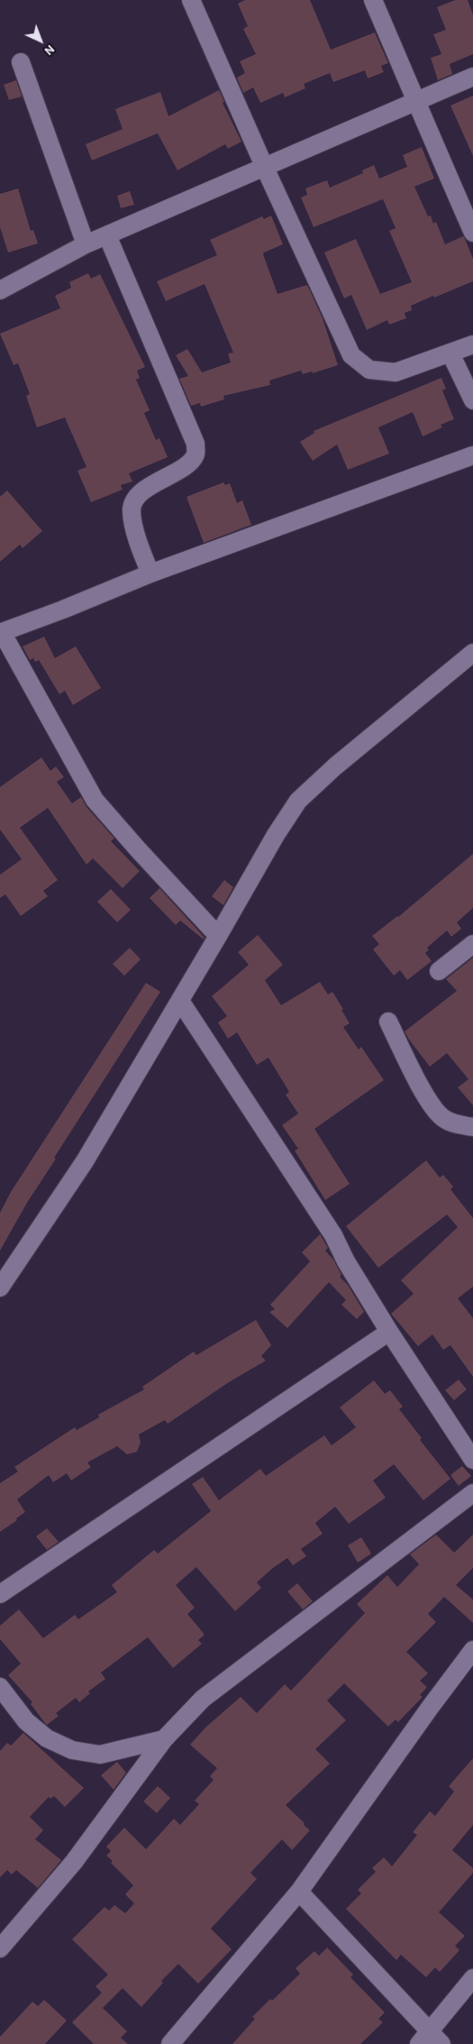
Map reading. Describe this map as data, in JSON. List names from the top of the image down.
{
  "north": "bottom right"
}
